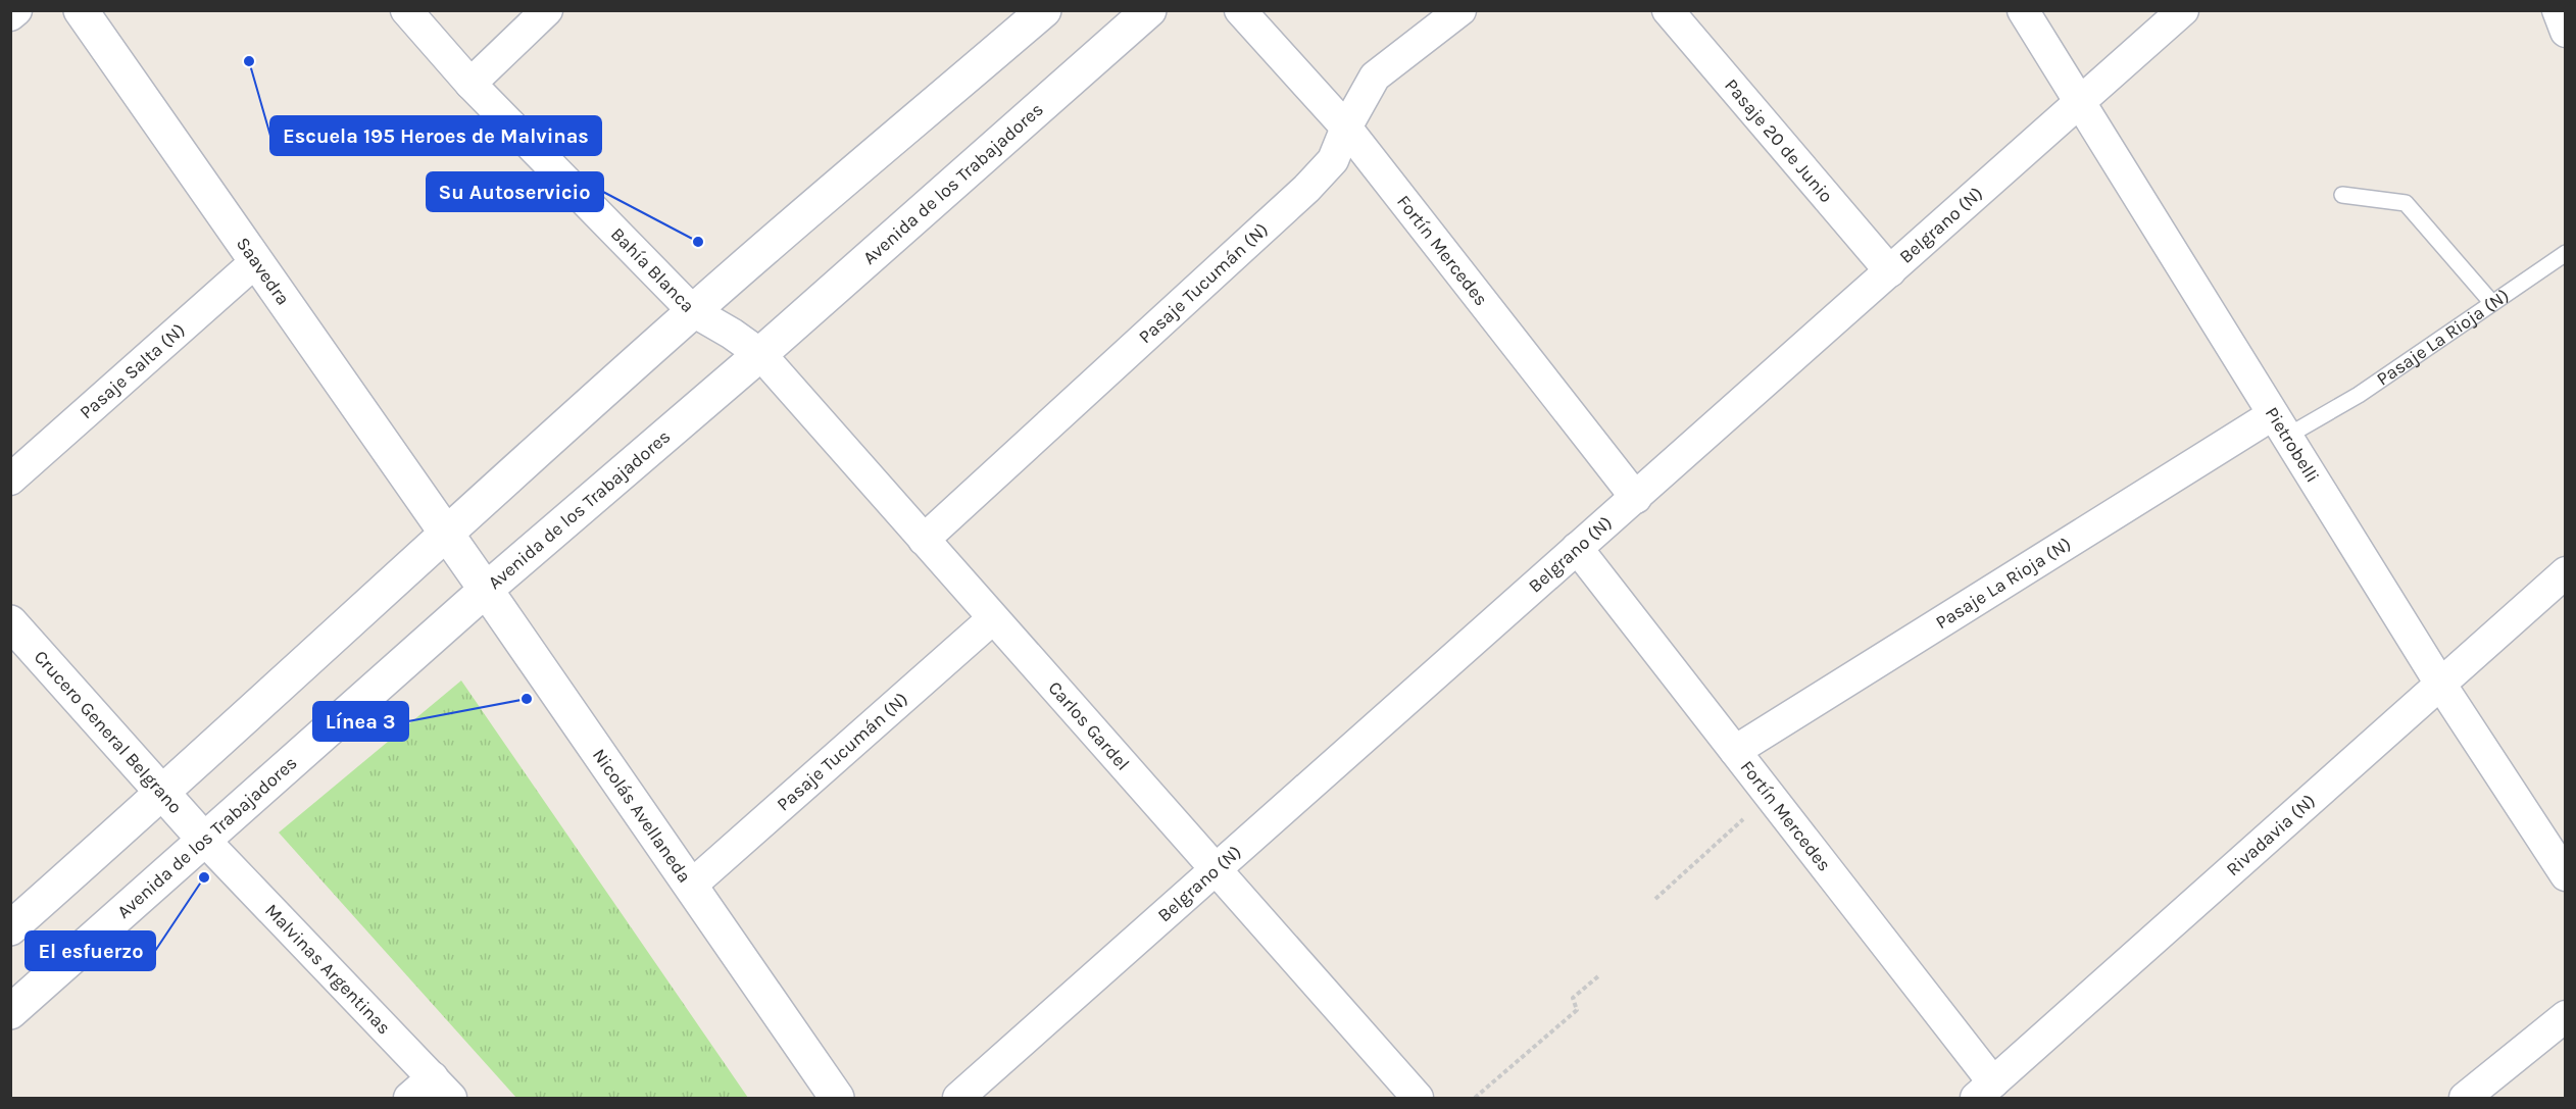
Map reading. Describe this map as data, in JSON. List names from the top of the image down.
{
  "streets": {
    "street": [
      "Pasaje 20 de Junio",
      "Avenida de los Trabajadores",
      "Belgrano (N)",
      "Fortín Mercedes",
      "Bahía Blanca",
      "Saavedra",
      "Pasaje Tucumán (N)",
      "Pasaje La Rioja (N)",
      "Pasaje Salta (N)",
      "Pietrobelli",
      "Carlos Gardel",
      "Crucero General Belgrano",
      "Nicolás Avellaneda",
      "Rivadavia (N)",
      "Malvinas Argentinas"
    ]
  },
  "crossings": [
    ["Pasaje 20 de Junio", "Belgrano (N)"],
    ["Avenida de los Trabajadores", "Bahía Blanca"],
    ["Avenida de los Trabajadores", "Carlos Gardel"],
    ["Avenida de los Trabajadores", "Crucero General Belgrano"],
    ["Avenida de los Trabajadores", "Nicolás Avellaneda"],
    ["Avenida de los Trabajadores", "Malvinas Argentinas"],
    ["Belgrano (N)", "Fortín Mercedes"],
    ["Belgrano (N)", "Pietrobelli"],
    ["Belgrano (N)", "Carlos Gardel"],
    ["Fortín Mercedes", "Pasaje Tucumán (N)"],
    ["Fortín Mercedes", "Pasaje La Rioja (N)"],
    ["Fortín Mercedes", "Rivadavia (N)"],
    ["Bahía Blanca", "Carlos Gardel"],
    ["Saavedra", "Pasaje Salta (N)"],
    ["Saavedra", "Nicolás Avellaneda"],
    ["Pasaje Tucumán (N)", "Carlos Gardel"],
    ["Pasaje Tucumán (N)", "Nicolás Avellaneda"],
    ["Pasaje La Rioja (N)", "Pietrobelli"],
    ["Pietrobelli", "Rivadavia (N)"],
    ["Crucero General Belgrano", "Malvinas Argentinas"]
  ],
  "places": [
    "Escuela 195 Heroes de Malvinas",
    "Su Autoservicio",
    "Línea 3",
    "El esfuerzo"
  ]
}
